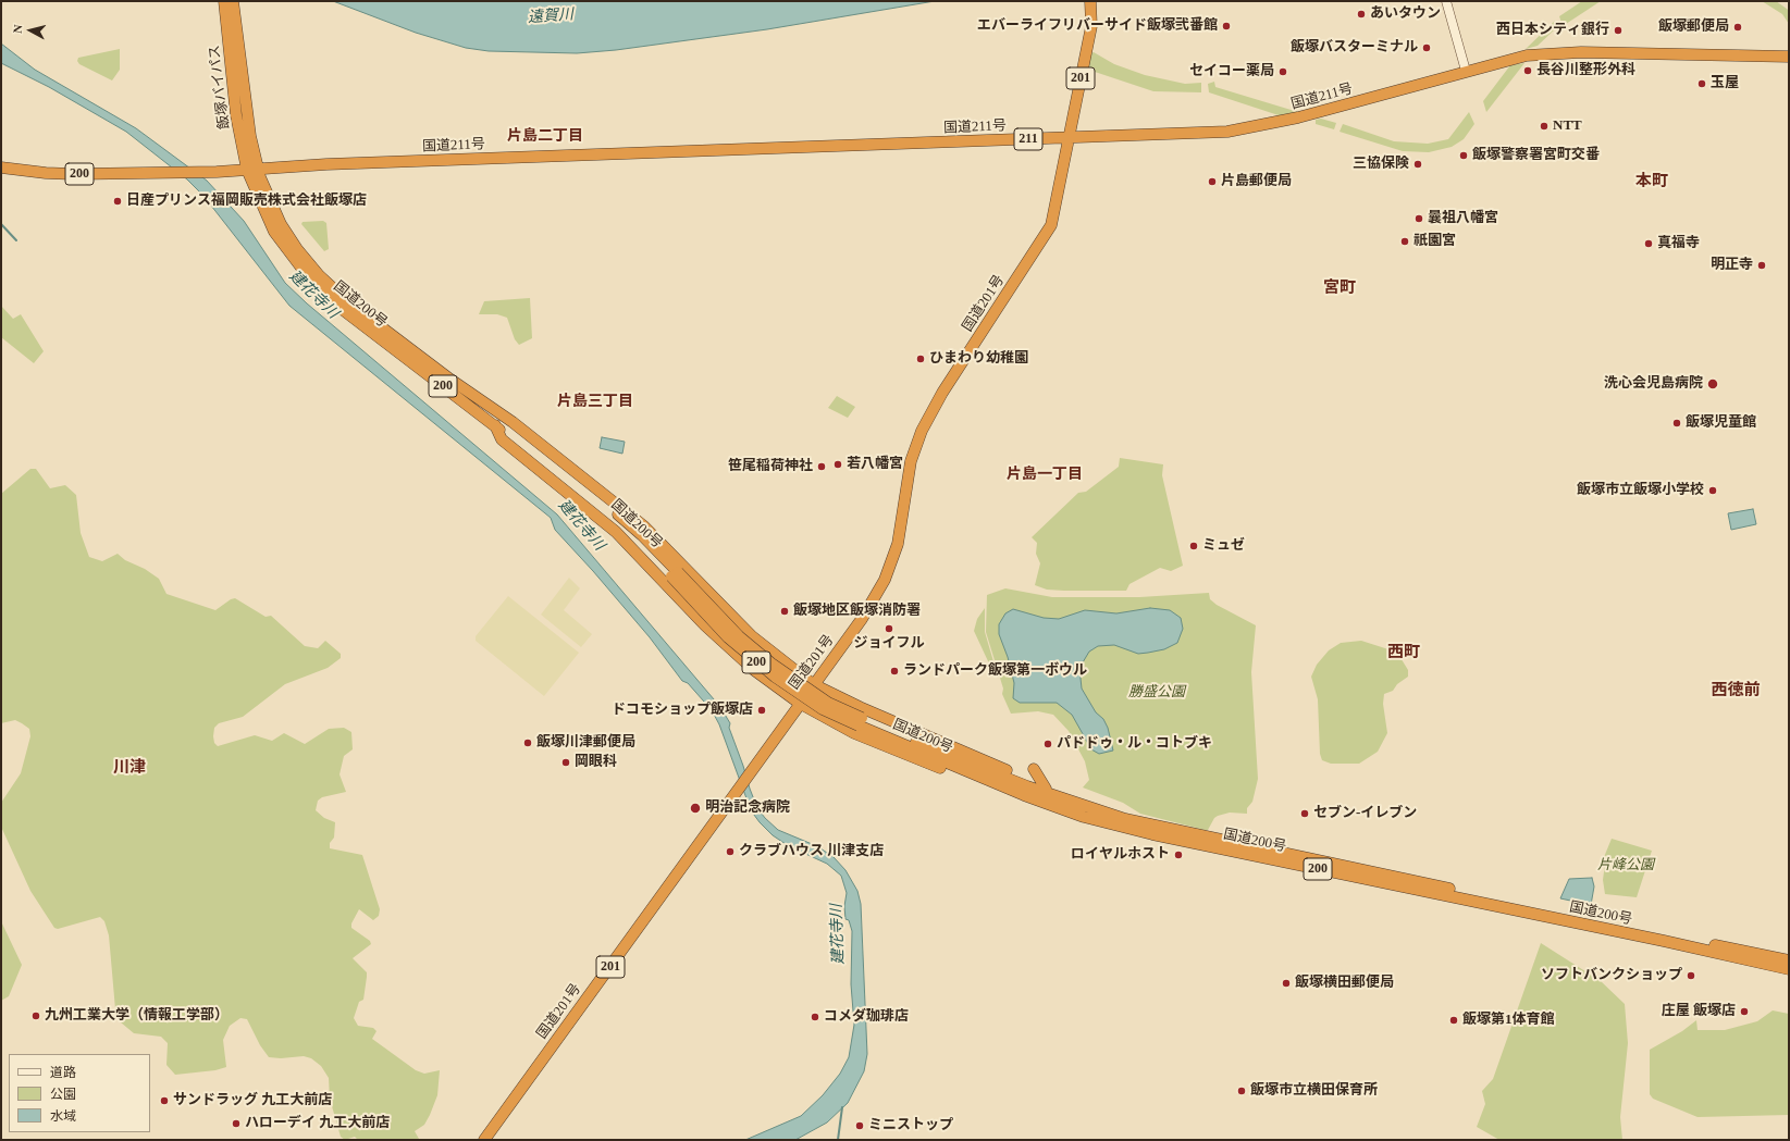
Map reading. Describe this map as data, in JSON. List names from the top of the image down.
{
  "streets": {
    "highway": [
      "201",
      "飯塚バイパス",
      "国道211号",
      "211",
      "200",
      "国道201号",
      "国道200号"
    ]
  },
  "crossings": [
    ["飯塚バイパス", "国道211号"],
    ["飯塚バイパス", "200"],
    ["飯塚バイパス", "国道200号"],
    ["国道211号", "200"],
    ["国道211号", "国道201号"],
    ["国道211号", "国道200号"],
    ["200", "国道200号"]
  ],
  "districts": [
    "片島二丁目",
    "本町",
    "宮町",
    "片島三丁目",
    "片島一丁目",
    "西町",
    "西徳前",
    "川津"
  ],
  "water": ["遠賀川", "建花寺川"],
  "parks": ["勝盛公園", "片峰公園"],
  "places": [
    "あいタウン",
    "エバーライフリバーサイド飯塚弐番館",
    "飯塚郵便局",
    "西日本シティ銀行",
    "飯塚バスターミナル",
    "長谷川整形外科",
    "セイコー薬局",
    "玉屋",
    "NTT",
    "飯塚警察署宮町交番",
    "三協保険",
    "片島郵便局",
    "日産プリンス福岡販売株式会社飯塚店",
    "曩祖八幡宮",
    "祇園宮",
    "真福寺",
    "明正寺",
    "ひまわり幼稚園",
    "洗心会児島病院",
    "飯塚児童館",
    "若八幡宮",
    "笹尾稲荷神社",
    "飯塚市立飯塚小学校",
    "ミュゼ",
    "飯塚地区飯塚消防署",
    "ジョイフル",
    "ランドパーク飯塚第一ボウル",
    "ドコモショップ飯塚店",
    "飯塚川津郵便局",
    "パドドゥ・ル・コトブキ",
    "岡眼科",
    "明治記念病院",
    "セブン-イレブン",
    "クラブハウス 川津支店",
    "ロイヤルホスト",
    "ソフトバンクショップ",
    "飯塚横田郵便局",
    "庄屋 飯塚店",
    "九州工業大学（情報工学部）",
    "コメダ珈琲店",
    "飯塚第1体育館",
    "飯塚市立横田保育所",
    "サンドラッグ 九工大前店",
    "ハローデイ 九工大前店",
    "ミニストップ"
  ],
  "legend": ["道路", "公園", "水域"],
  "north": "left"
}
